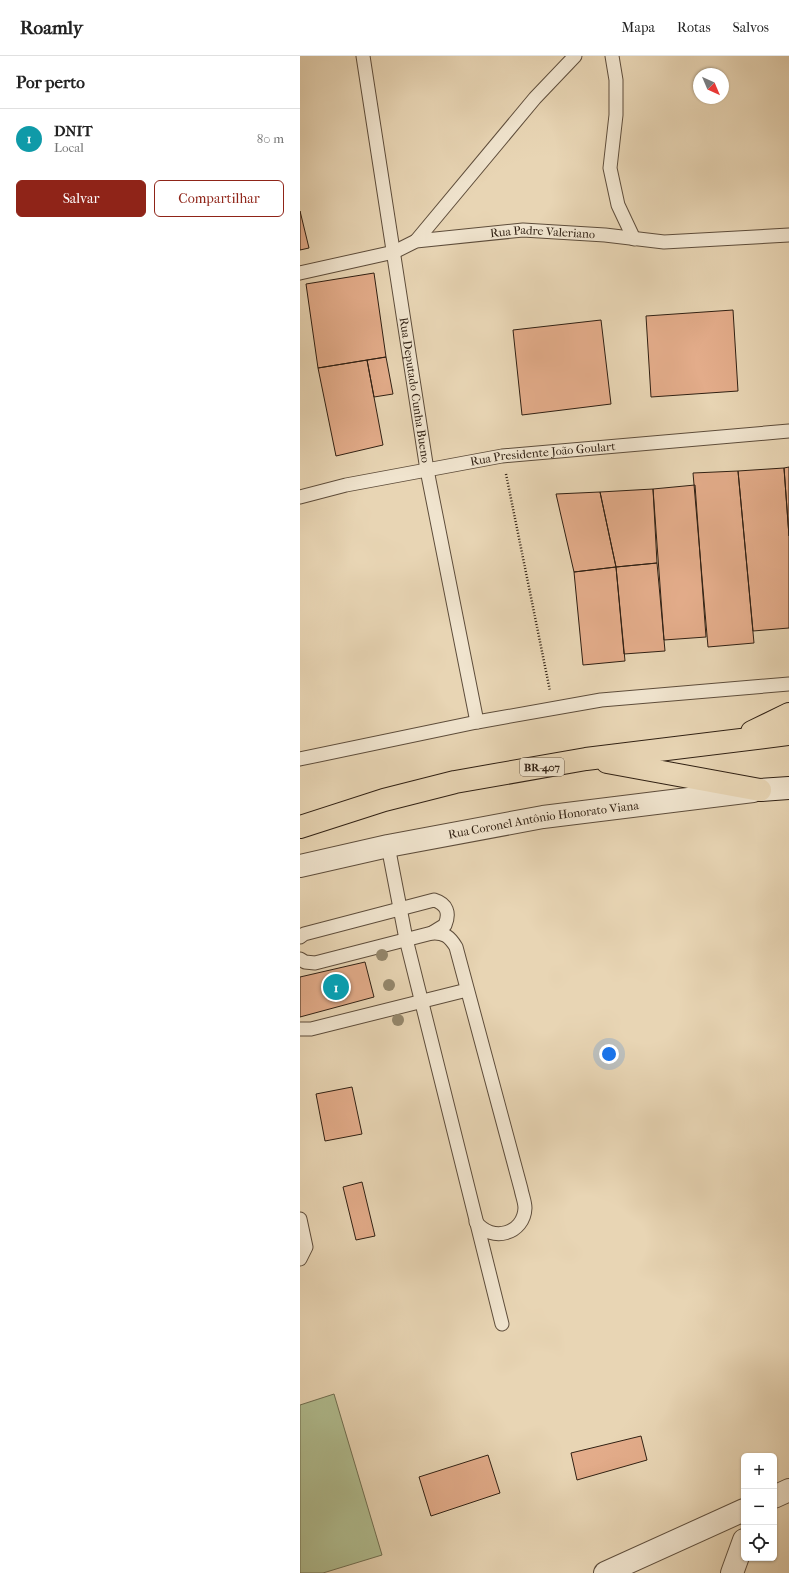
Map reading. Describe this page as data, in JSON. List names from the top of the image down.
{
  "streets": {
    "highway": ["BR-407"],
    "street": ["Rua Coronel Antônio Honorato Viana"],
    "lane": ["Rua Padre Valeriano", "Rua Deputado Cunha Bueno", "Rua Presidente João Goulart"]
  },
  "crossings": [
    ["Rua Padre Valeriano", "Rua Deputado Cunha Bueno"],
    ["Rua Deputado Cunha Bueno", "Rua Presidente João Goulart"]
  ],
  "north": "bottom right",
  "page": {
    "header": "Roamly",
    "nav": ["Mapa", "Rotas", "Salvos"],
    "heading": "Por perto",
    "list": [
      {
        "mark": "1",
        "name": "DNIT",
        "note": "Local",
        "value": "80 m"
      }
    ],
    "buttons": ["Salvar", "Compartilhar"],
    "pins": "1",
    "map_buttons": ["+", "−"]
  }
}
